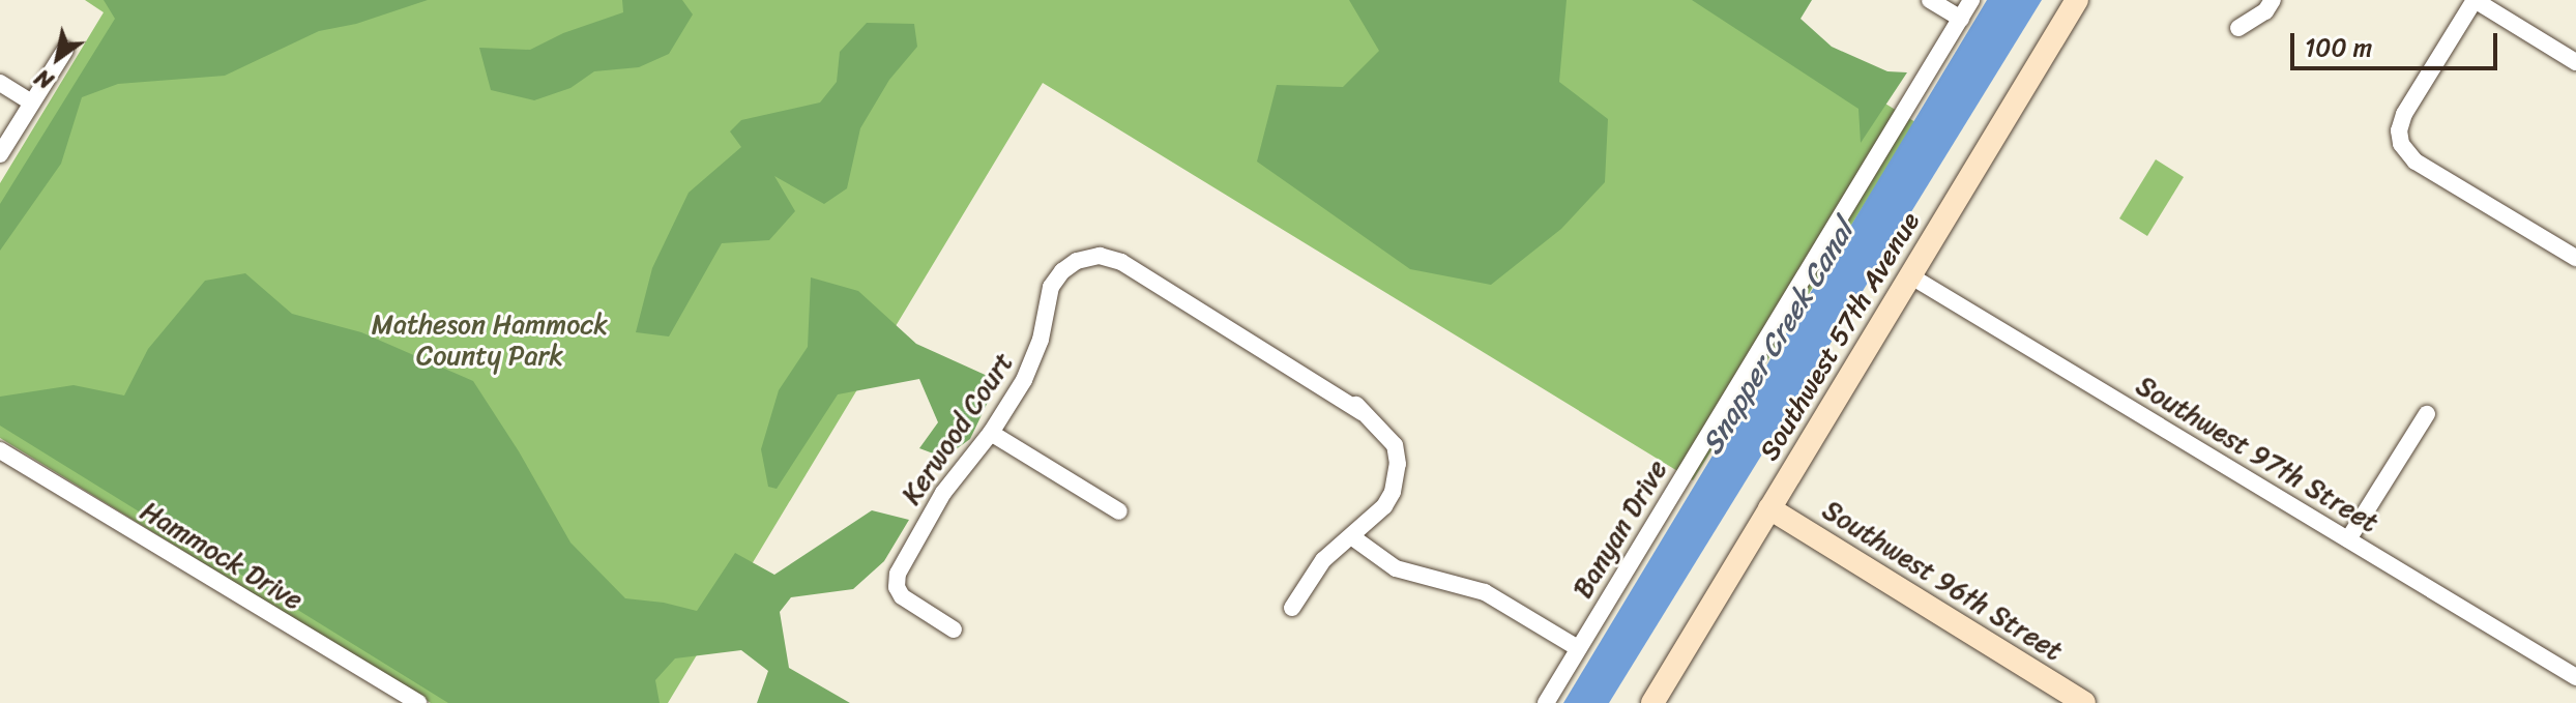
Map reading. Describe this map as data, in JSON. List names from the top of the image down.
{
  "streets": {
    "main road": ["Southwest 57th Avenue", "Southwest 96th Street"],
    "street": [
      "Kerwood Court",
      "Southwest 97th Street",
      "Banyan Drive",
      "Hammock Drive"
    ]
  },
  "crossings": [
    ["Southwest 57th Avenue", "Southwest 97th Street"],
    ["Southwest 57th Avenue", "Southwest 96th Street"]
  ],
  "water": ["Snapper Creek Canal"],
  "parks": ["Matheson Hammock County Park"],
  "scale_bar": "100 m",
  "north": "bottom left"
}
